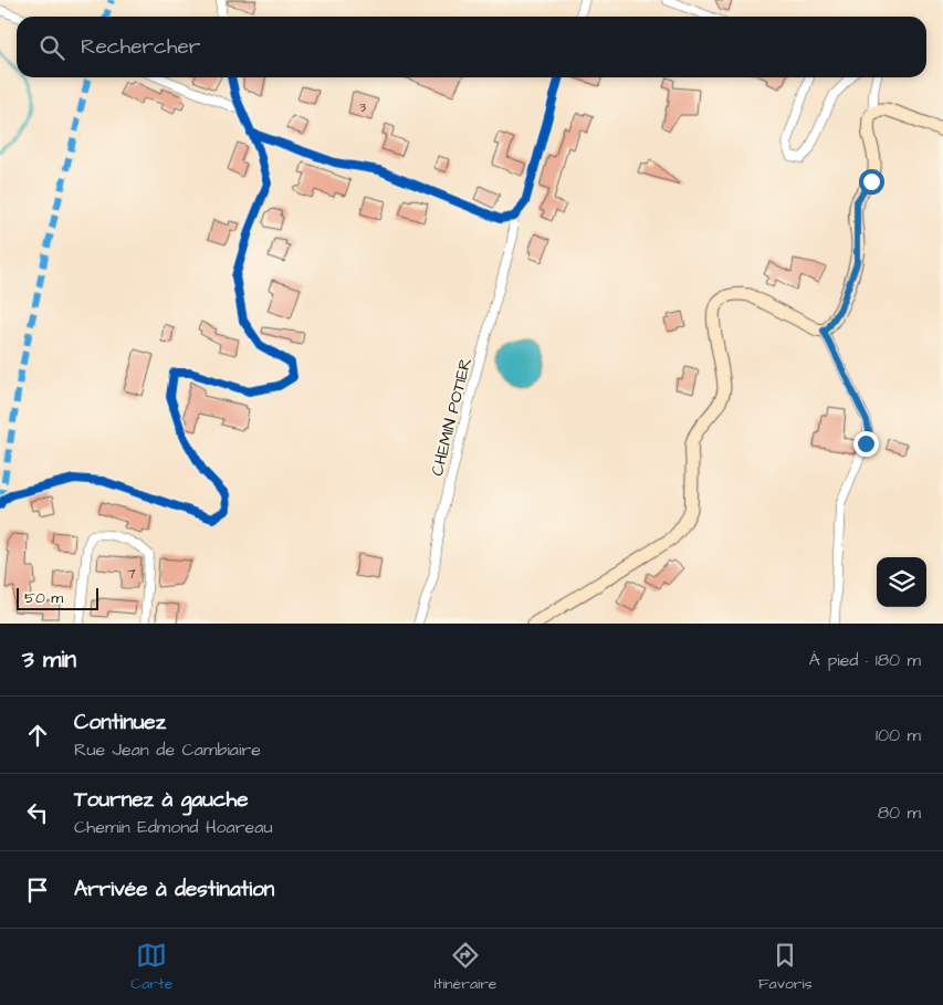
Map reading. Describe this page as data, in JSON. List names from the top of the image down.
{
  "streets": {
    "street": ["CHEMIN POTIER"]
  },
  "house_numbers": ["3", "7"],
  "scale_bar": "50 m",
  "page": {
    "search": "Rechercher",
    "scale": "50 m",
    "heading": ["3 min", "À pied · 180 m"],
    "list": [
      ["Continuez", "Rue Jean de Cambiaire", "100 m"],
      ["Tournez à gauche", "Chemin Edmond Hoareau", "80 m"],
      "Arrivée à destination"
    ],
    "nav": ["Carte", "Itinéraire", "Favoris"]
  }
}
